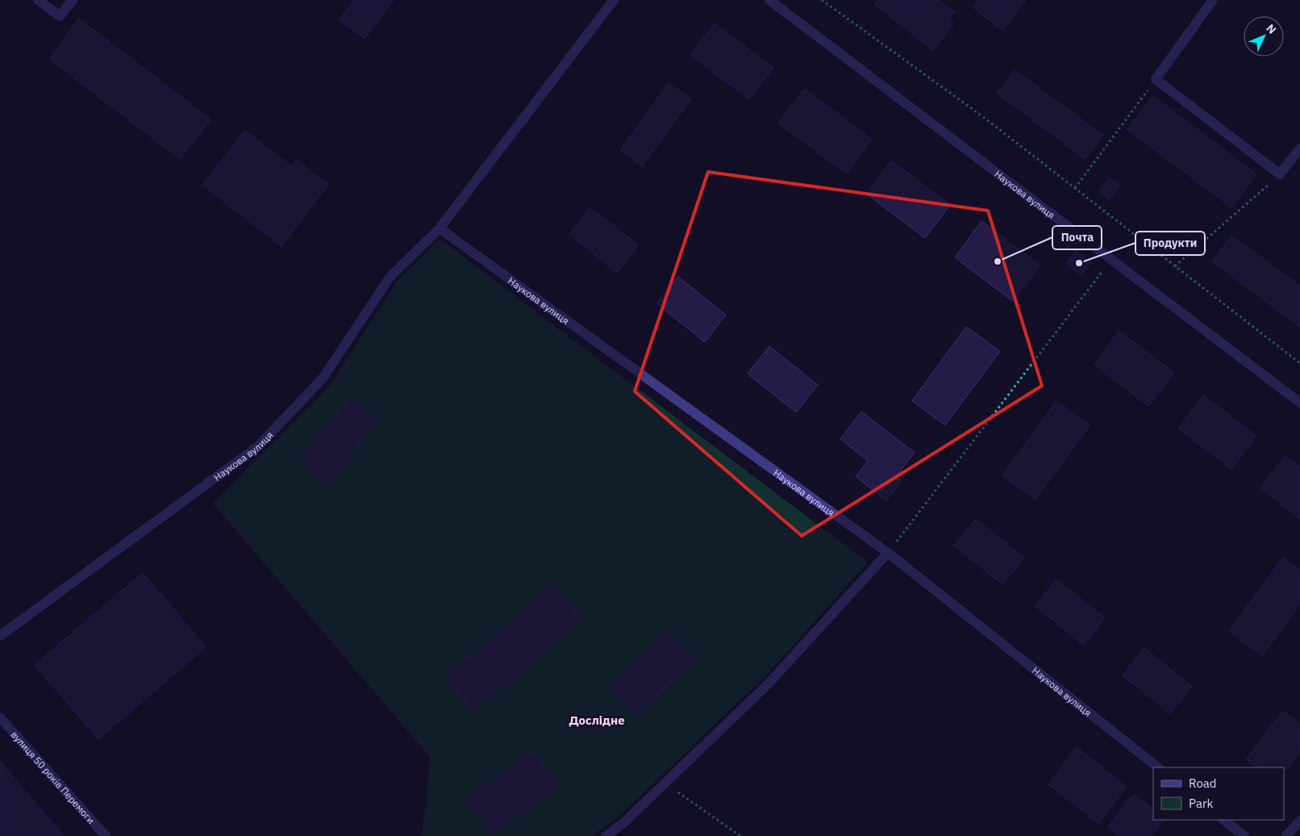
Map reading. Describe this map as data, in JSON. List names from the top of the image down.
{
  "streets": {
    "street": ["Наукова вулиця", "вулиця 50 років Перемоги"]
  },
  "districts": ["Дослідне"],
  "places": ["Почта", "Продукти"],
  "legend": ["Road", "Park"],
  "north": "top right"
}
